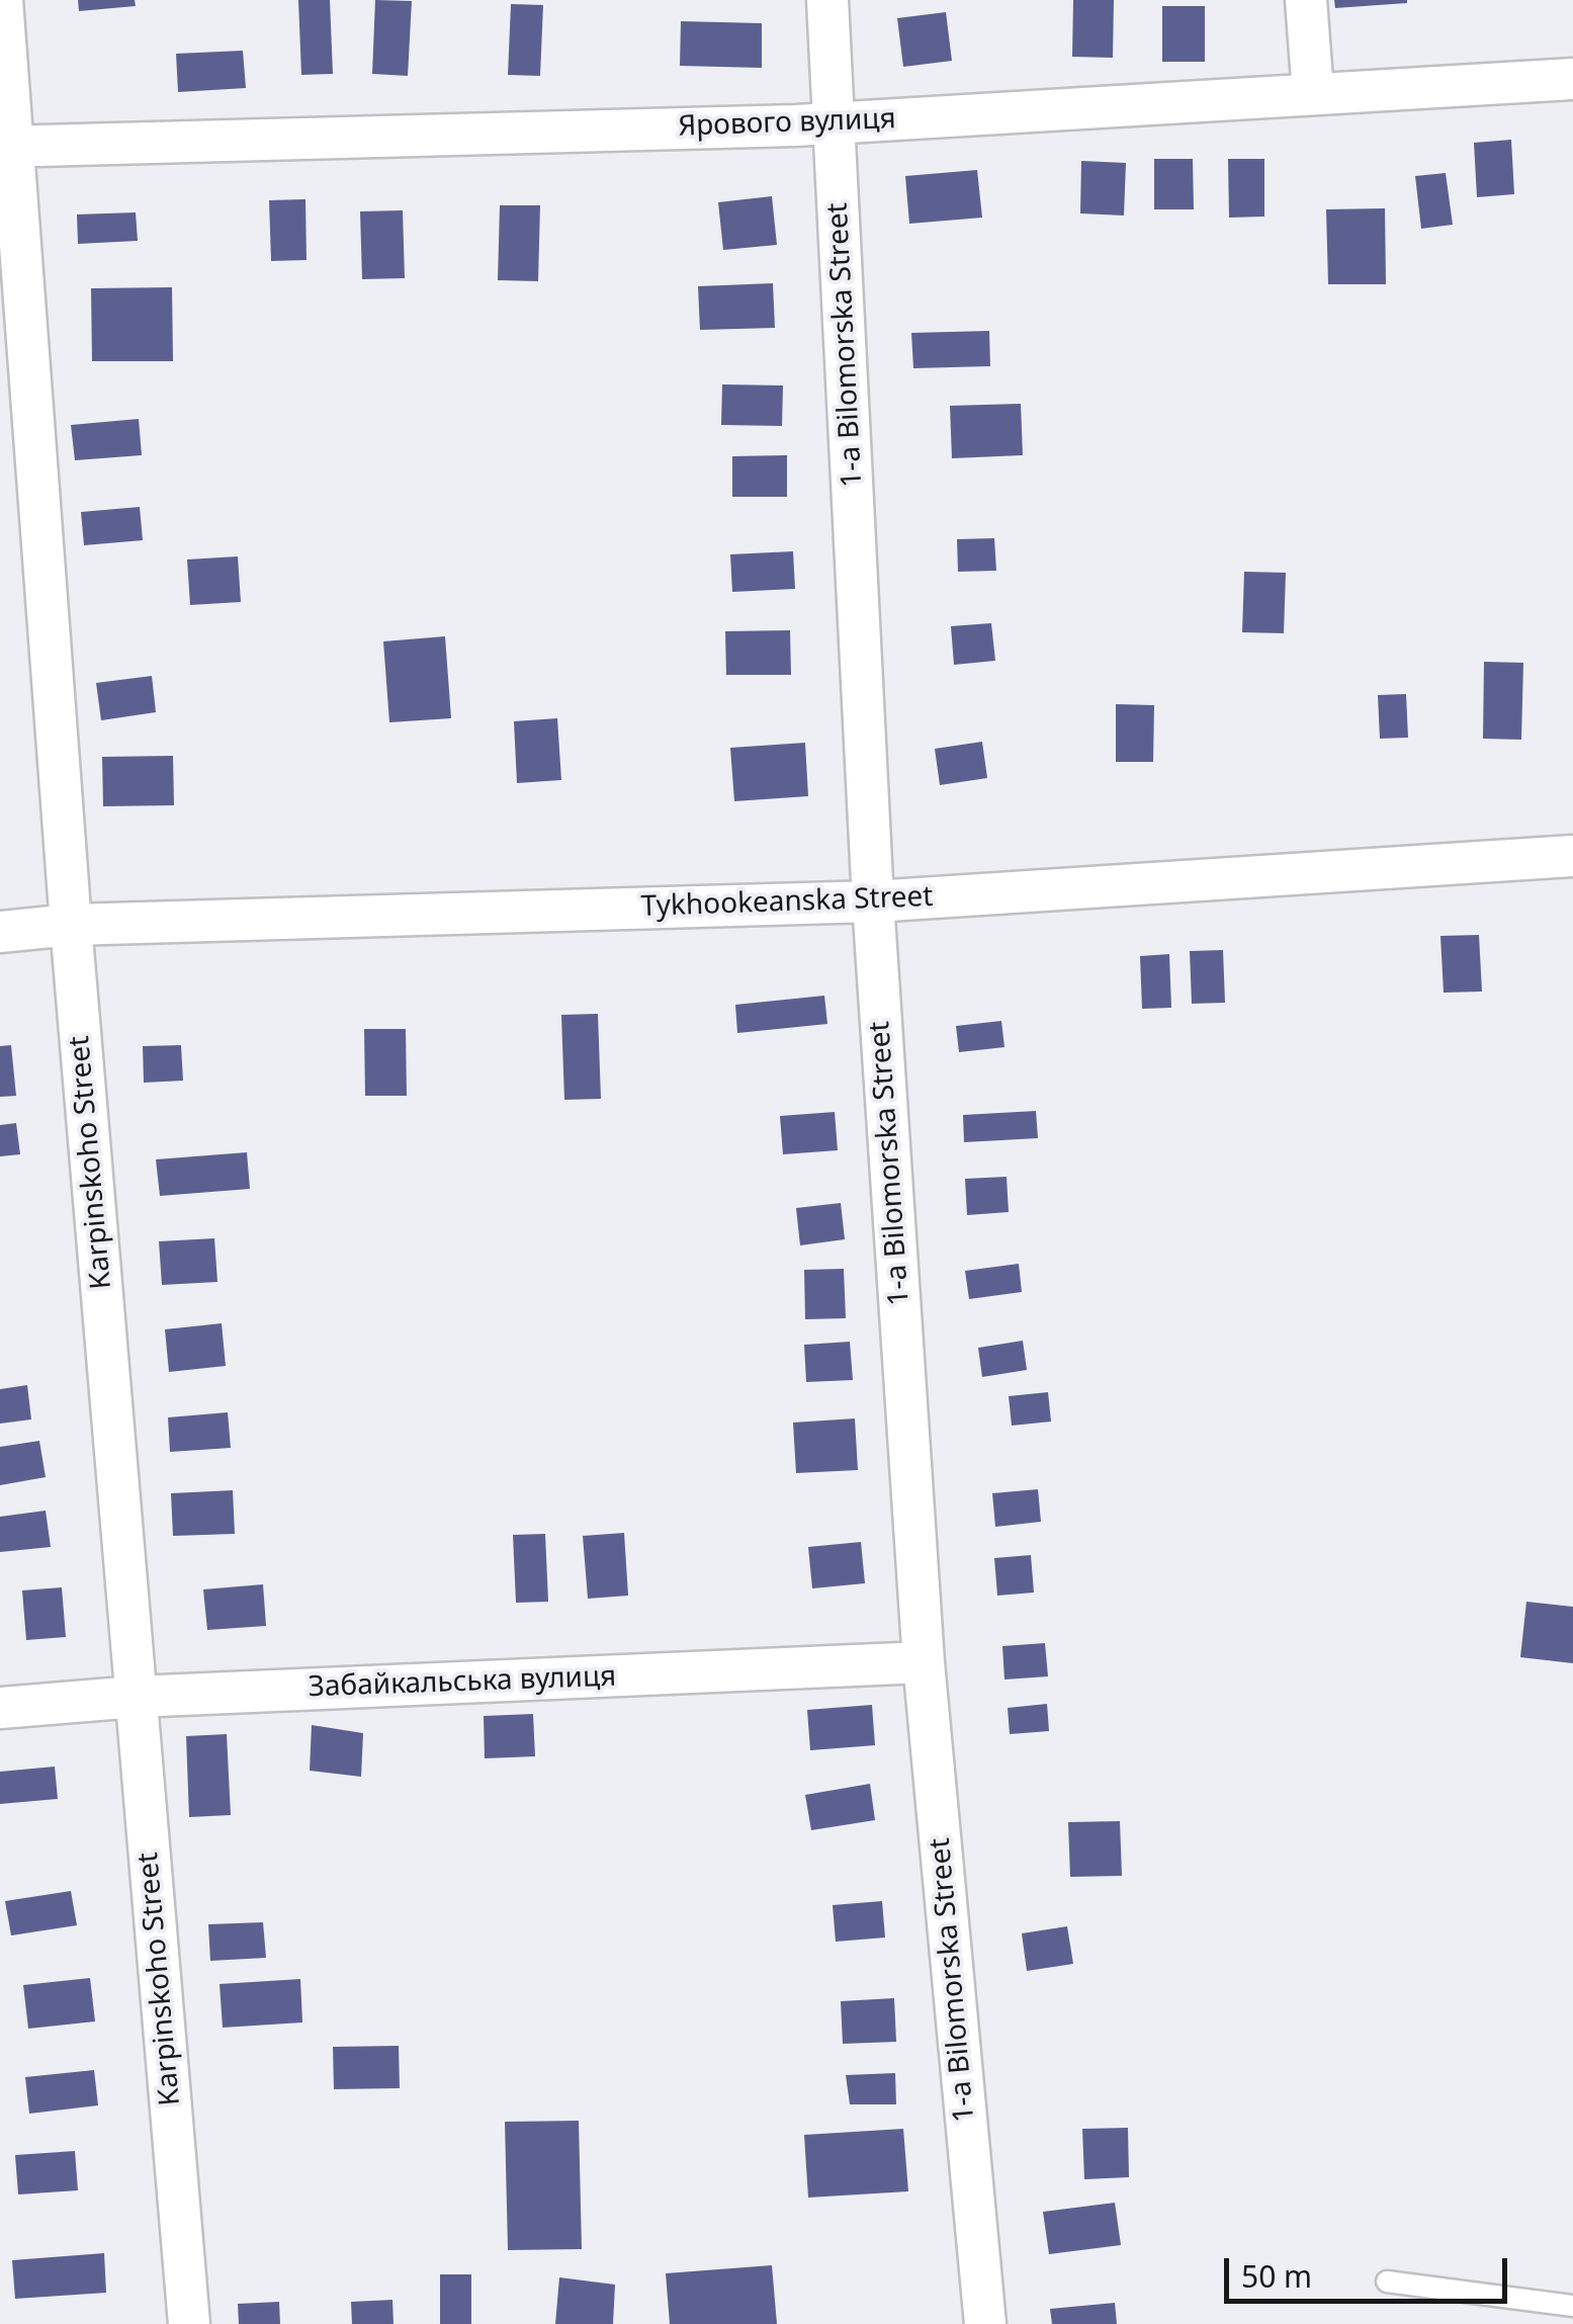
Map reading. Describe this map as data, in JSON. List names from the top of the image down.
{
  "streets": {
    "street": [
      "Ярового вулиця",
      "1-a Bilomorska Street",
      "Tykhookeanska Street",
      "Karpinskoho Street",
      "Забайкальська вулиця"
    ]
  },
  "crossings": [
    ["Ярового вулиця", "1-a Bilomorska Street"],
    ["Ярового вулиця", "Karpinskoho Street"],
    ["1-a Bilomorska Street", "Tykhookeanska Street"],
    ["1-a Bilomorska Street", "Забайкальська вулиця"],
    ["Tykhookeanska Street", "Karpinskoho Street"],
    ["Karpinskoho Street", "Забайкальська вулиця"]
  ],
  "scale_bar": "50 m"
}
